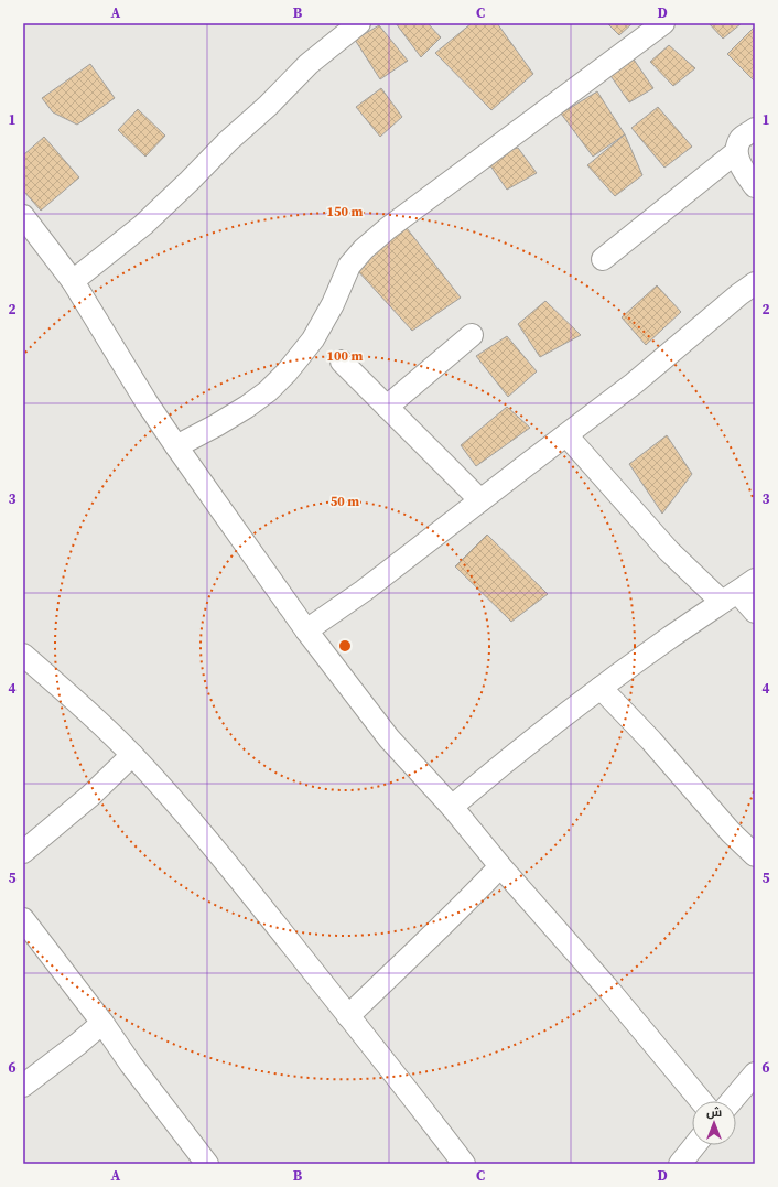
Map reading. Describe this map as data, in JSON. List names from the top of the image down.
{
  "north": "top",
  "grid": {
    "columns": [
      "A",
      "B",
      "C",
      "D"
    ],
    "rows": [
      "1",
      "2",
      "3",
      "4",
      "5",
      "6"
    ]
  },
  "rings": ["150 m", "100 m", "50 m"]
}
